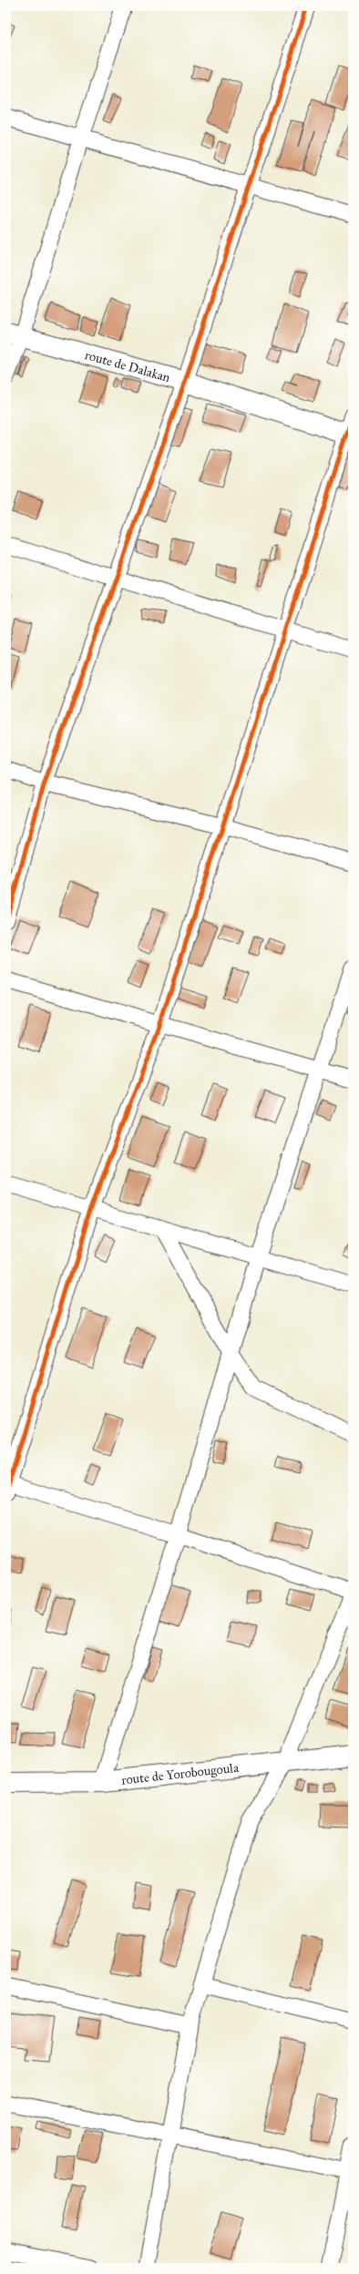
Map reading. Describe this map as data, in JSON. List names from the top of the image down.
{
  "streets": {
    "main road": ["route de Dalakan", "route de Yorobougoula"]
  }
}
